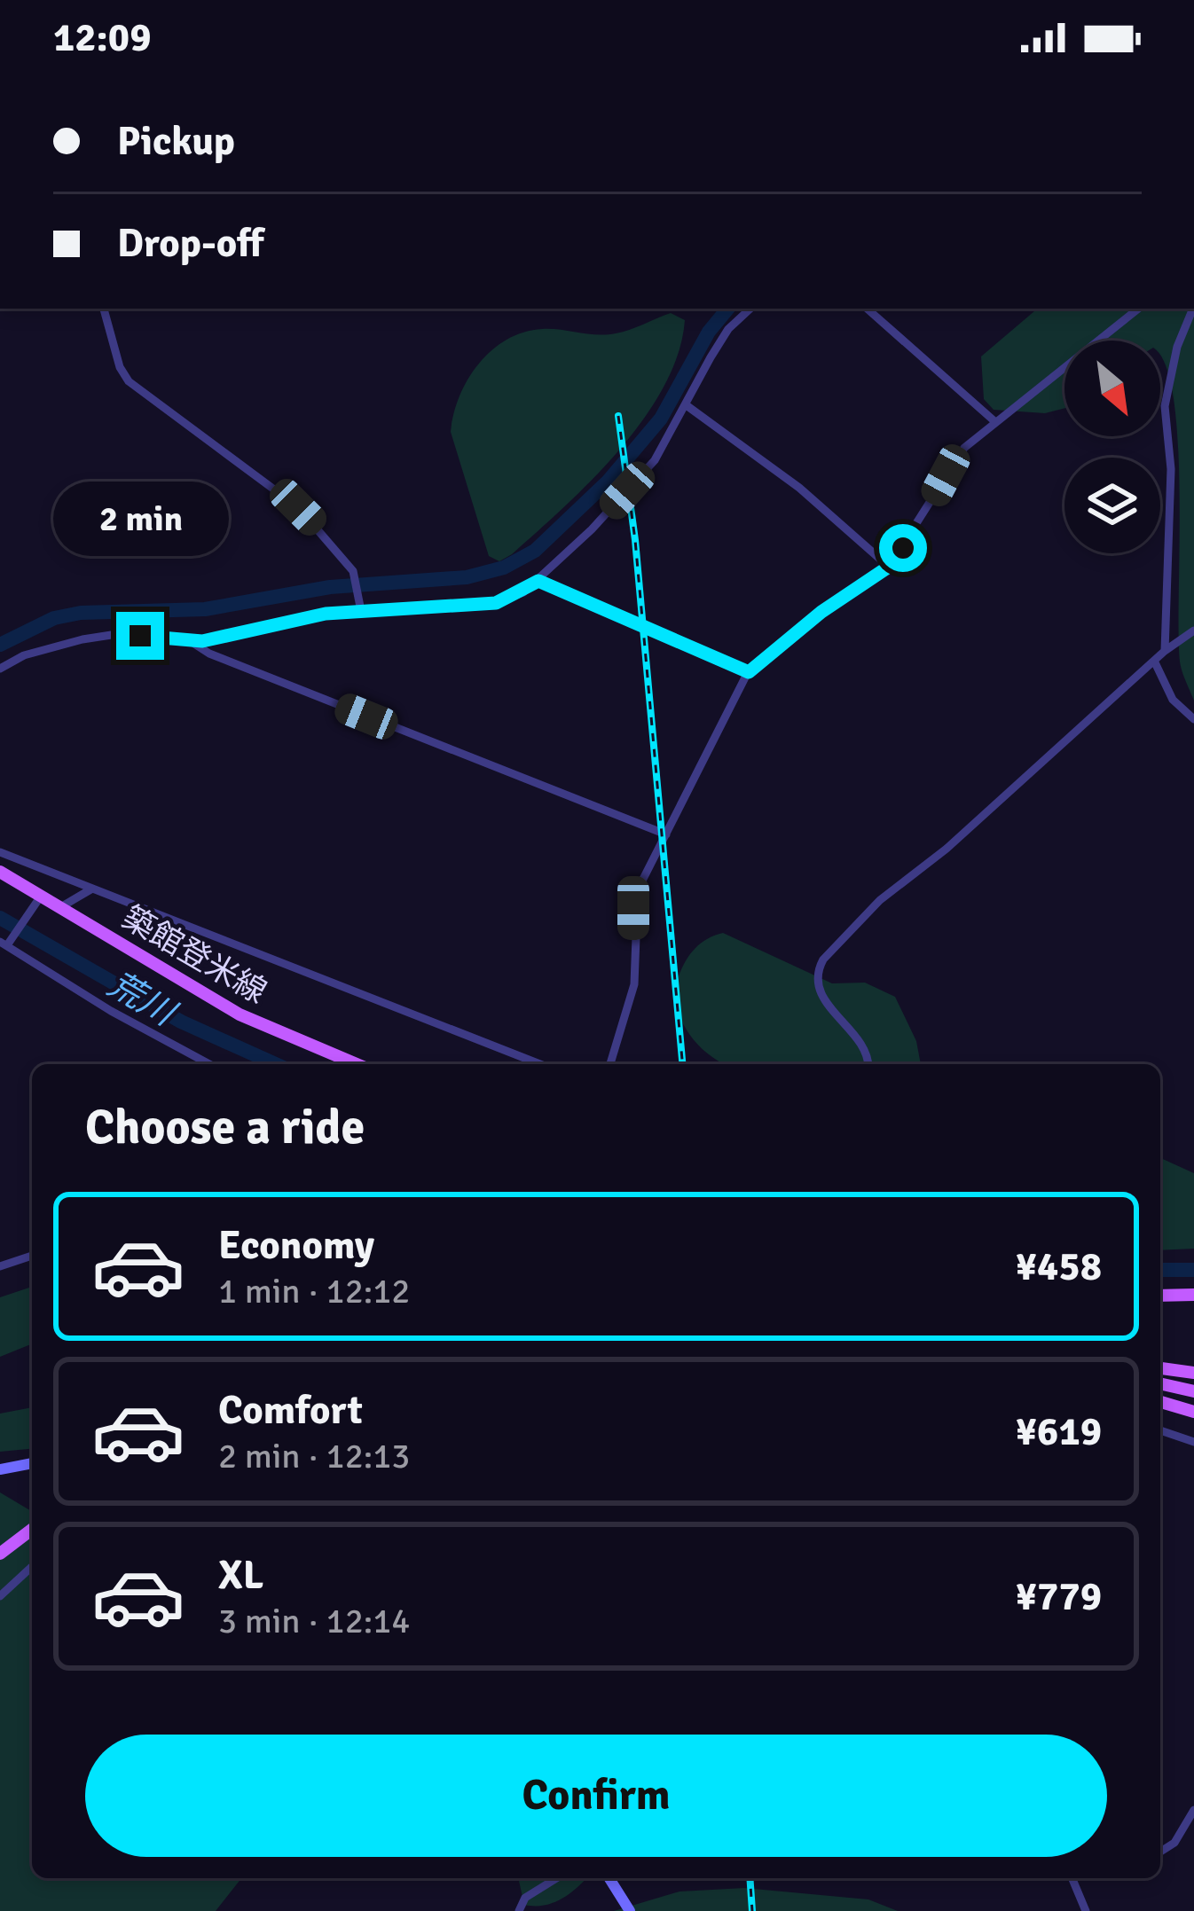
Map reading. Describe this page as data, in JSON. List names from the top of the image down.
{
  "streets": {
    "main road": ["築館登米線"]
  },
  "water": ["荒川"],
  "north": "bottom right",
  "page": {
    "status": "12:09",
    "banner": ["Pickup", "Drop-off"],
    "bubble": "2 min",
    "heading": "Choose a ride",
    "list": [
      {
        "name": "Economy",
        "note": "1 min · 12:12",
        "value": "¥458"
      },
      {
        "name": "Comfort",
        "note": "2 min · 12:13",
        "value": "¥619"
      },
      {
        "name": "XL",
        "note": "3 min · 12:14",
        "value": "¥779"
      }
    ],
    "buttons": "Confirm"
  }
}
